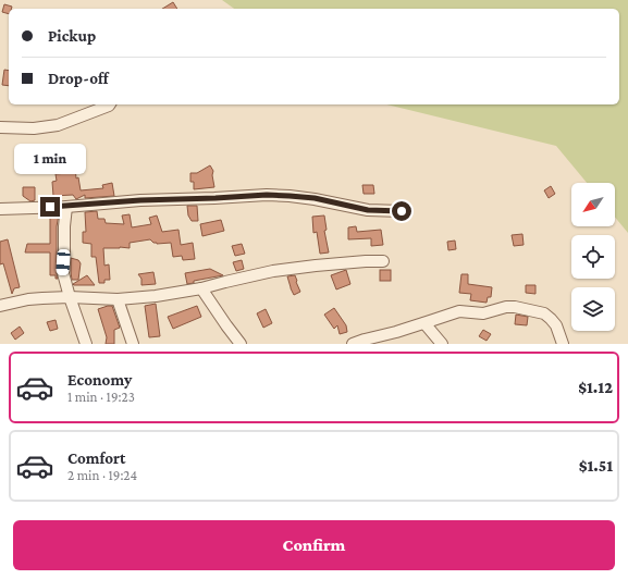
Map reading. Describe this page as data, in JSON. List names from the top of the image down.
{
  "north": "bottom left",
  "page": {
    "banner": ["Pickup", "Drop-off"],
    "bubble": "1 min",
    "list": [
      {
        "name": "Economy",
        "note": "1 min · 19:23",
        "value": "$1.12"
      },
      {
        "name": "Comfort",
        "note": "2 min · 19:24",
        "value": "$1.51"
      }
    ],
    "buttons": "Confirm"
  }
}
